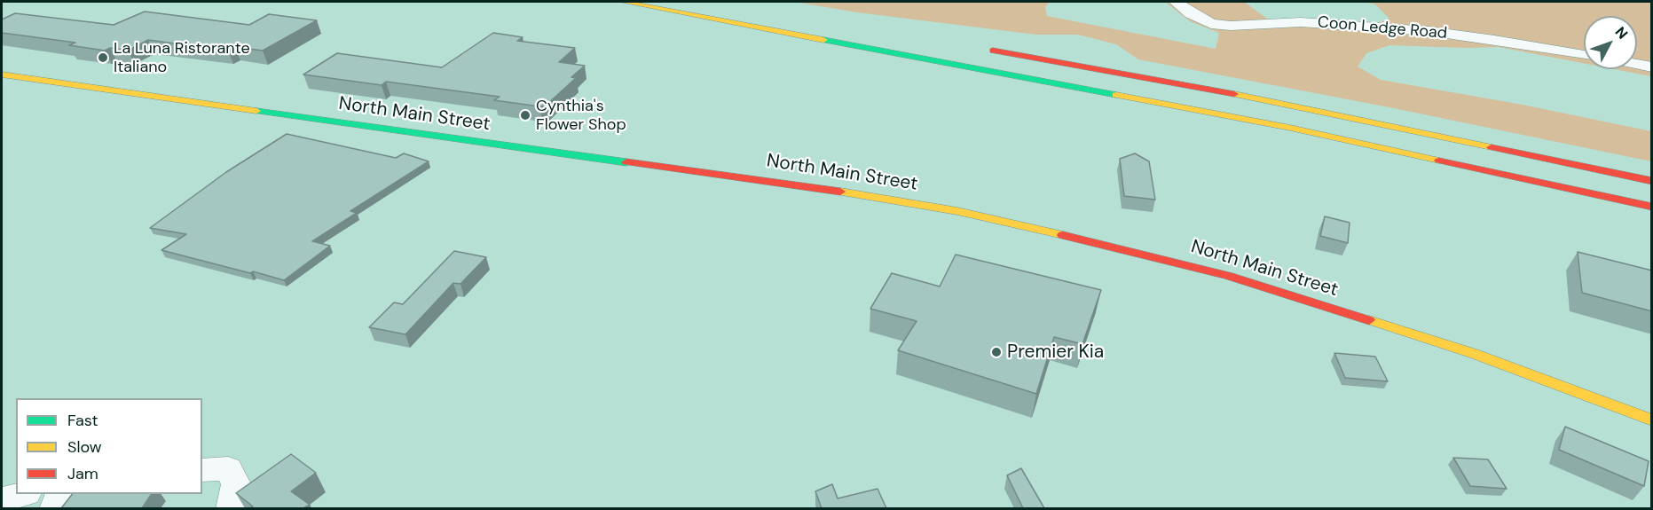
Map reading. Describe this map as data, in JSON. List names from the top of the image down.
{
  "streets": {
    "main road": ["North Main Street"],
    "street": ["Coon Ledge Road"]
  },
  "places": ["La Luna Ristorante Italiano", "Cynthia's Flower Shop", "Premier Kia"],
  "legend": ["Fast", "Slow", "Jam"],
  "north": "top right"
}
